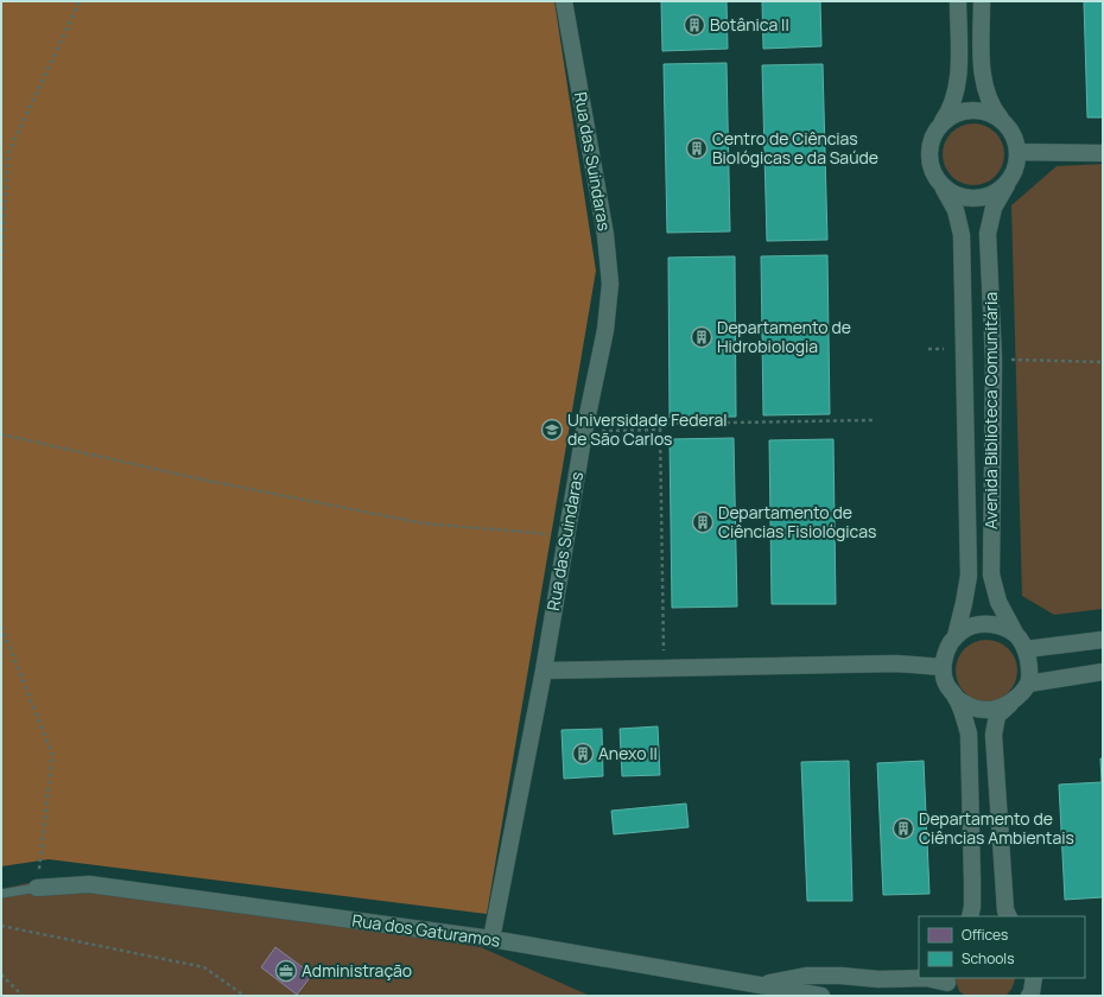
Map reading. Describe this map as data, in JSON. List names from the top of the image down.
{
  "streets": {
    "street": ["Rua das Suindaras", "Avenida Biblioteca Comunitária", "Rua dos Gaturamos"]
  },
  "crossings": [
    ["Rua das Suindaras", "Rua dos Gaturamos"]
  ],
  "places": {
    "building": [
      "Botânica II",
      "Centro de Ciências Biológicas e da Saúde",
      "Departamento de Hidrobiologia",
      "Departamento de Ciências Fisiológicas",
      "Anexo II",
      "Departamento de Ciências Ambientais"
    ],
    "school or university": ["Universidade Federal de São Carlos"],
    "office": ["Administração"]
  },
  "legend": ["Offices", "Schools"]
}
